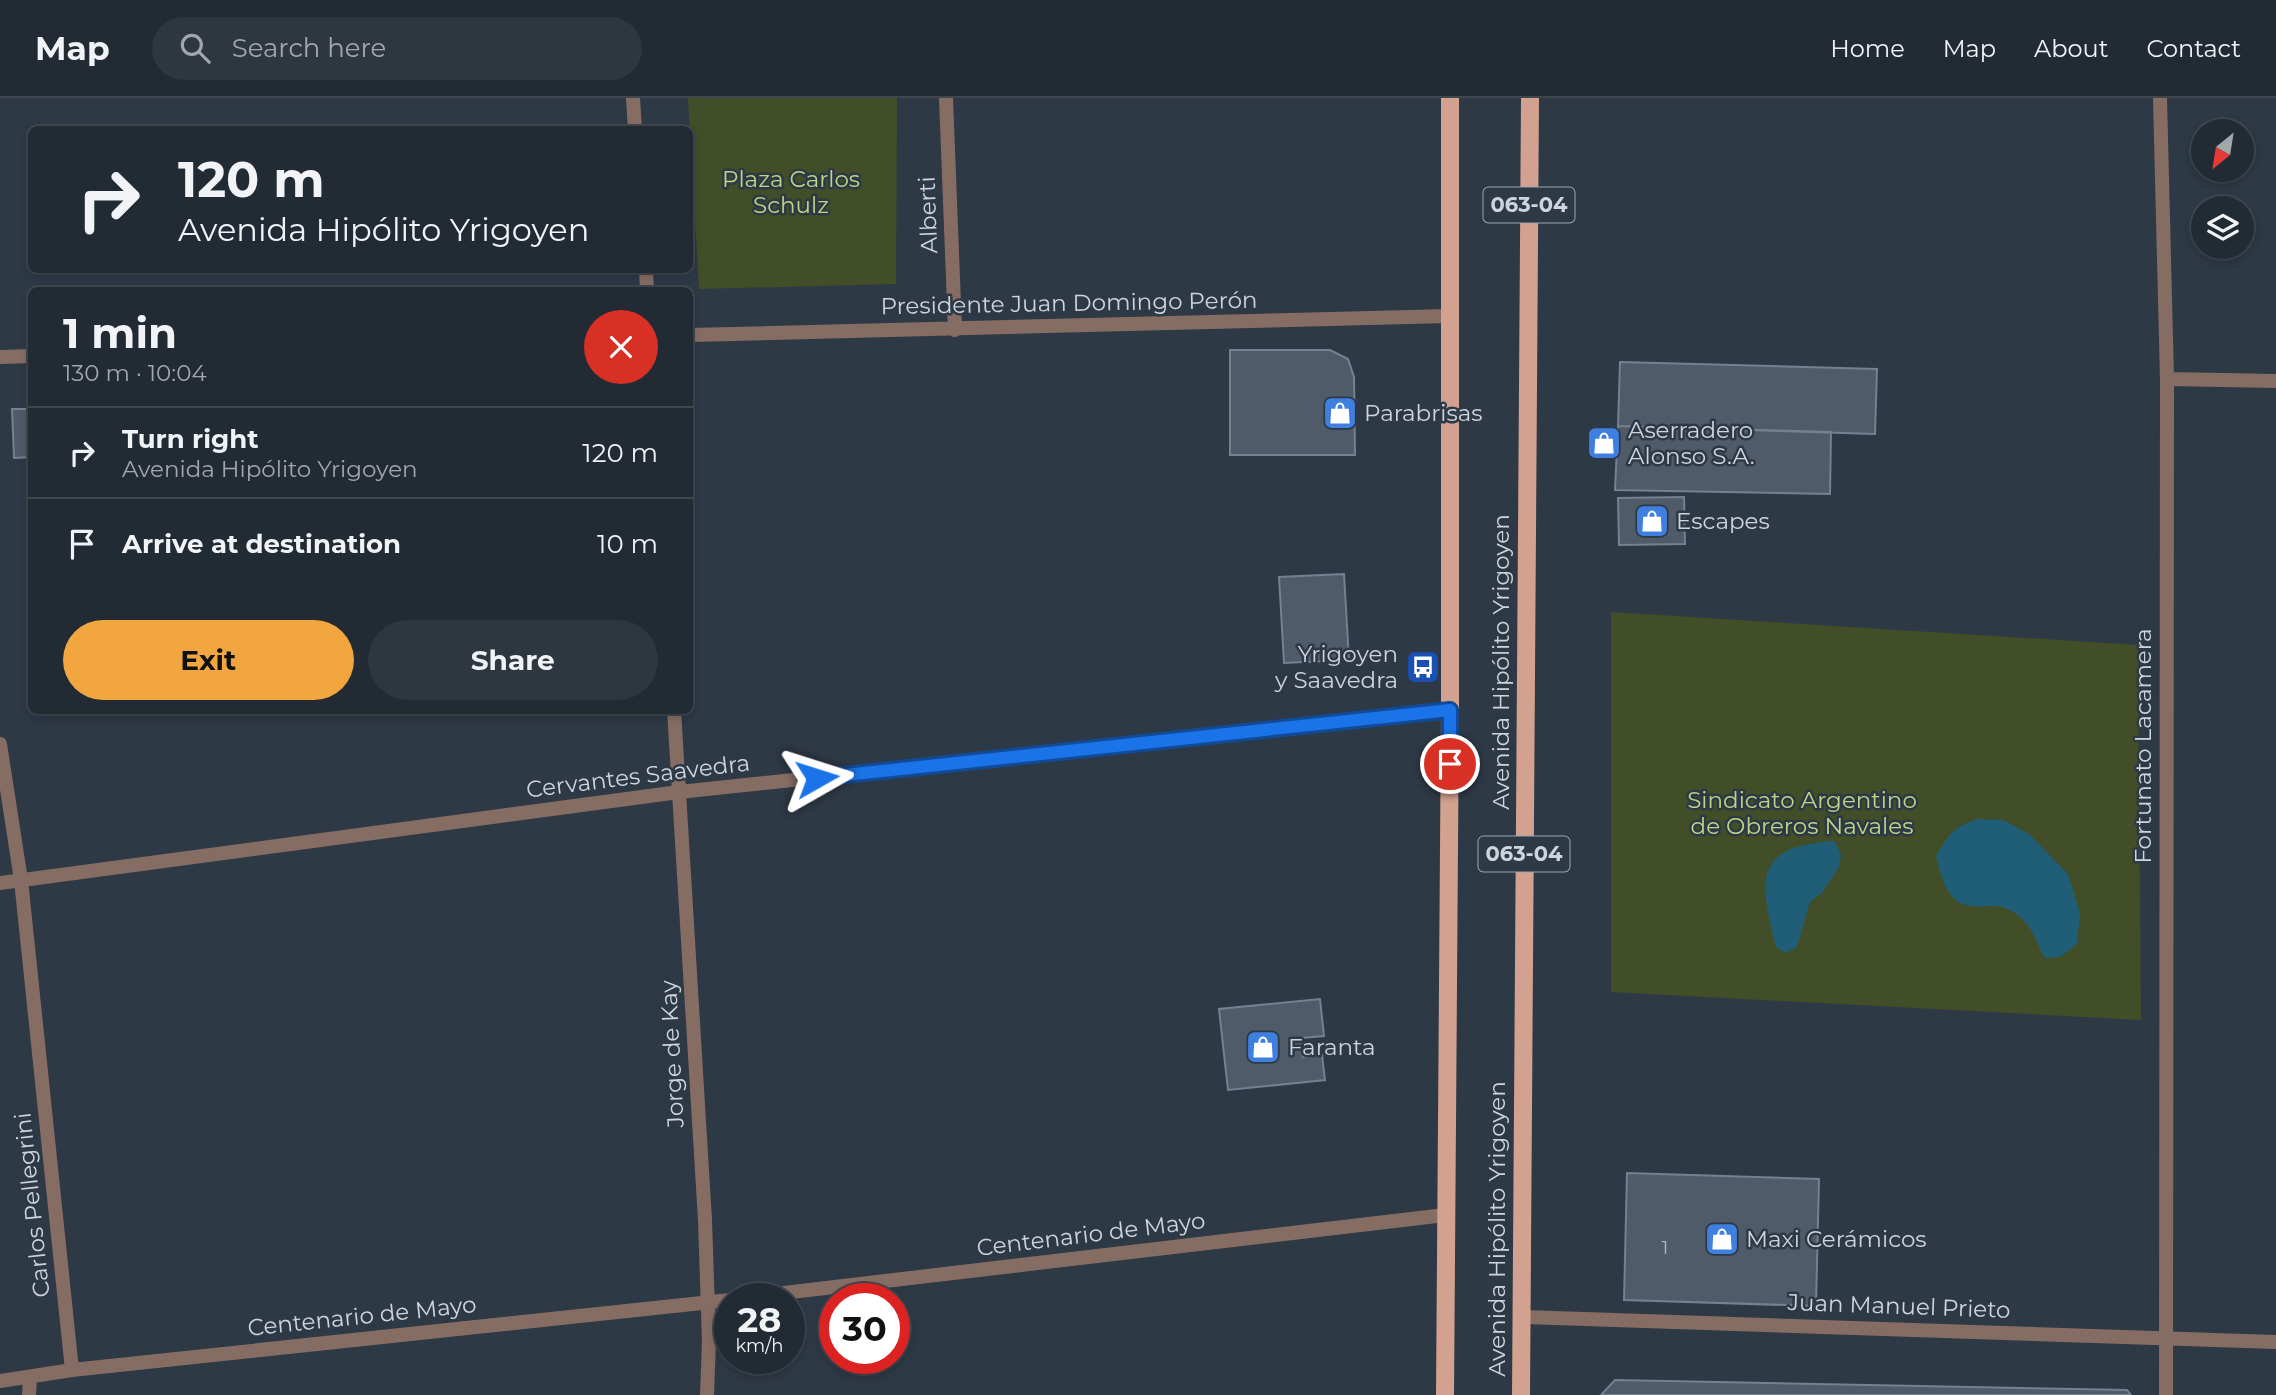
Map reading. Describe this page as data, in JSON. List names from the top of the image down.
{
  "streets": {
    "main road": ["063-04", "Avenida Hipólito Yrigoyen"],
    "street": [
      "Alberti",
      "Presidente Juan Domingo Perón",
      "Fortunato Lacamera",
      "Cervantes Saavedra",
      "Jorge de Kay",
      "Carlos Pellegrini",
      "Centenario de Mayo",
      "Juan Manuel Prieto"
    ]
  },
  "crossings": [
    ["063-04", "Presidente Juan Domingo Perón"],
    ["063-04", "Cervantes Saavedra"],
    ["063-04", "Centenario de Mayo"],
    ["Alberti", "Presidente Juan Domingo Perón"],
    ["Avenida Hipólito Yrigoyen", "Juan Manuel Prieto"],
    ["Fortunato Lacamera", "Juan Manuel Prieto"],
    ["Cervantes Saavedra", "Jorge de Kay"],
    ["Cervantes Saavedra", "Carlos Pellegrini"],
    ["Jorge de Kay", "Centenario de Mayo"],
    ["Carlos Pellegrini", "Centenario de Mayo"]
  ],
  "parks": ["Plaza Carlos Schulz", "Sindicato Argentino de Obreros Navales"],
  "places": {
    "shop": [
      "Parabrisas",
      "Aserradero Alonso S.A.",
      "Escapes",
      "Faranta",
      "Maxi Cerámicos"
    ],
    "bus stop": ["Yrigoyen y Saavedra"]
  },
  "house_numbers": ["1"],
  "north": "bottom left",
  "page": {
    "header": "Map",
    "search": "Search here",
    "nav": [
      "Home",
      "Map",
      "About",
      "Contact"
    ],
    "turn": ["120 m", "Avenida Hipólito Yrigoyen"],
    "heading": ["1 min", "130 m · 10:04"],
    "list": [
      {
        "name": "Turn right",
        "note": "Avenida Hipólito Yrigoyen",
        "value": "120 m"
      },
      {
        "name": "Arrive at destination",
        "value": "10 m"
      }
    ],
    "buttons": ["Exit", "Share"],
    "speed": "28 km/h",
    "limit": "30"
  }
}
